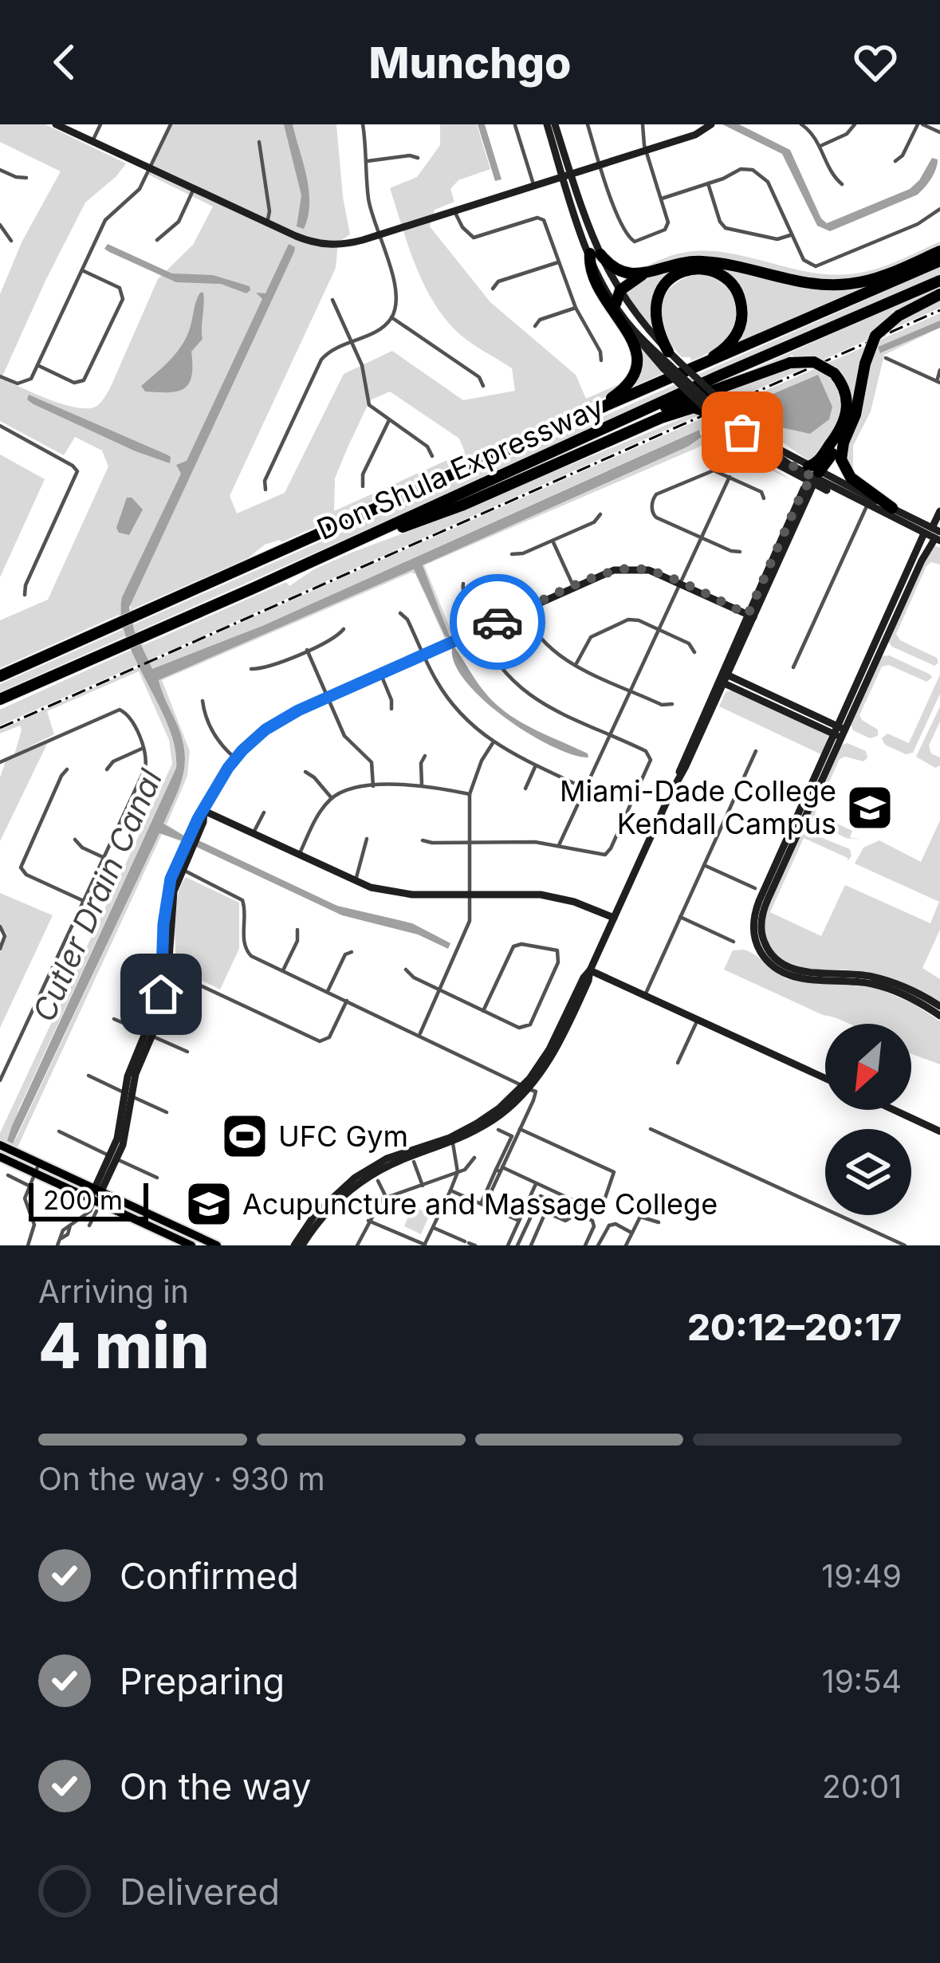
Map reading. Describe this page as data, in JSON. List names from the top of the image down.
{
  "streets": {
    "highway": ["Don Shula Expressway"]
  },
  "water": ["Cutler Drain Canal"],
  "places": {
    "school or university": ["Miami-Dade College Kendall Campus", "Acupuncture and Massage College"],
    "sports": ["UFC Gym"]
  },
  "scale_bar": "200 m",
  "north": "bottom left",
  "page": {
    "header": "Munchgo",
    "scale": "200 m",
    "heading": ["4 min", "Arriving in", "20:12–20:17"],
    "bar": "On the way · 930 m",
    "list": [
      ["Confirmed", "19:49"],
      ["Preparing", "19:54"],
      ["On the way", "20:01"],
      "Delivered"
    ]
  }
}
